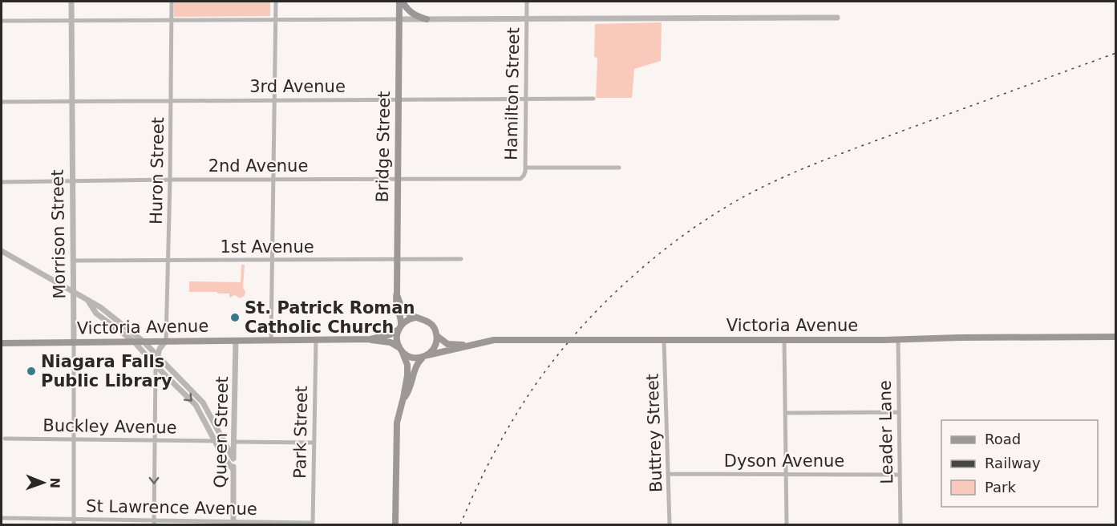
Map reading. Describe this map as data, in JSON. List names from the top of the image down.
{
  "streets": {
    "main road": ["Bridge Street", "Victoria Avenue"],
    "street": [
      "3rd Avenue",
      "Hamilton Street",
      "2nd Avenue",
      "Huron Street",
      "Morrison Street",
      "1st Avenue",
      "Buckley Avenue",
      "Queen Street",
      "Park Street",
      "Leader Lane",
      "Buttrey Street",
      "Dyson Avenue",
      "St Lawrence Avenue"
    ]
  },
  "crossings": [
    ["3rd Avenue", "Hamilton Street"],
    ["3rd Avenue", "Bridge Street"],
    ["3rd Avenue", "Huron Street"],
    ["3rd Avenue", "Morrison Street"],
    ["Hamilton Street", "2nd Avenue"],
    ["Bridge Street", "2nd Avenue"],
    ["Bridge Street", "1st Avenue"],
    ["Bridge Street", "Victoria Avenue"],
    ["2nd Avenue", "Huron Street"],
    ["2nd Avenue", "Morrison Street"],
    ["Huron Street", "1st Avenue"],
    ["Huron Street", "Victoria Avenue"],
    ["Morrison Street", "1st Avenue"],
    ["Morrison Street", "Victoria Avenue"],
    ["Morrison Street", "Buckley Avenue"],
    ["Morrison Street", "St Lawrence Avenue"],
    ["Victoria Avenue", "Queen Street"],
    ["Victoria Avenue", "Park Street"],
    ["Victoria Avenue", "Leader Lane"],
    ["Victoria Avenue", "Buttrey Street"],
    ["Queen Street", "St Lawrence Avenue"],
    ["Park Street", "St Lawrence Avenue"],
    ["Leader Lane", "Dyson Avenue"],
    ["Buttrey Street", "Dyson Avenue"]
  ],
  "places": ["St. Patrick Roman Catholic Church", "Niagara Falls Public Library"],
  "legend": ["Road", "Railway", "Park"],
  "north": "right"
}
